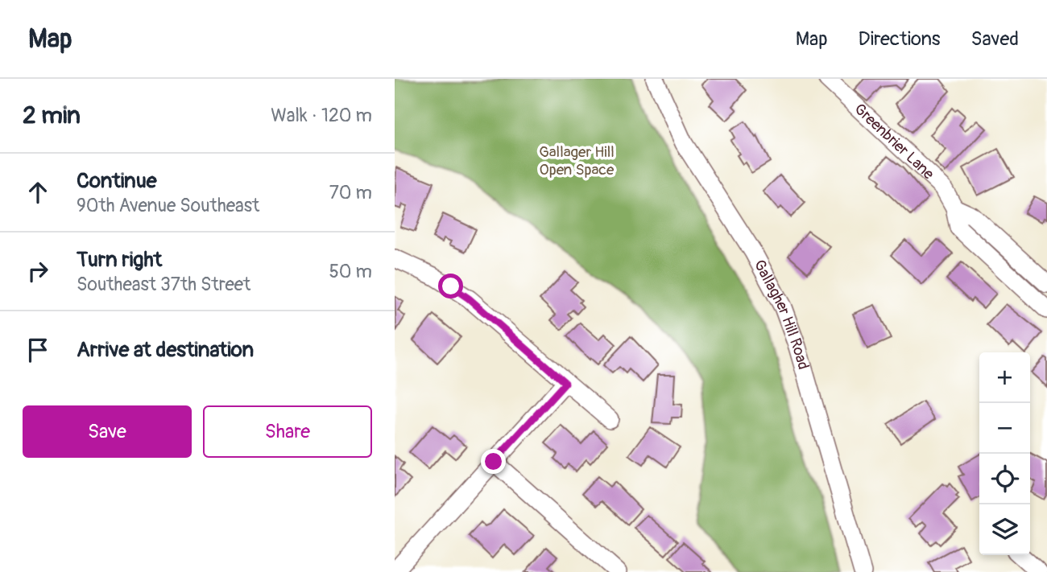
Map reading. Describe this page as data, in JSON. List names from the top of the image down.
{
  "streets": {
    "street": ["Greenbrier Lane", "Gallagher Hill Road"]
  },
  "parks": ["Gallager Hill Open Space"],
  "page": {
    "header": "Map",
    "nav": ["Map", "Directions", "Saved"],
    "heading": ["2 min", "Walk · 120 m"],
    "list": [
      ["Continue", "90th Avenue Southeast", "70 m"],
      ["Turn right", "Southeast 37th Street", "50 m"],
      "Arrive at destination"
    ],
    "map_buttons": ["+", "−"],
    "buttons": ["Save", "Share"]
  }
}
